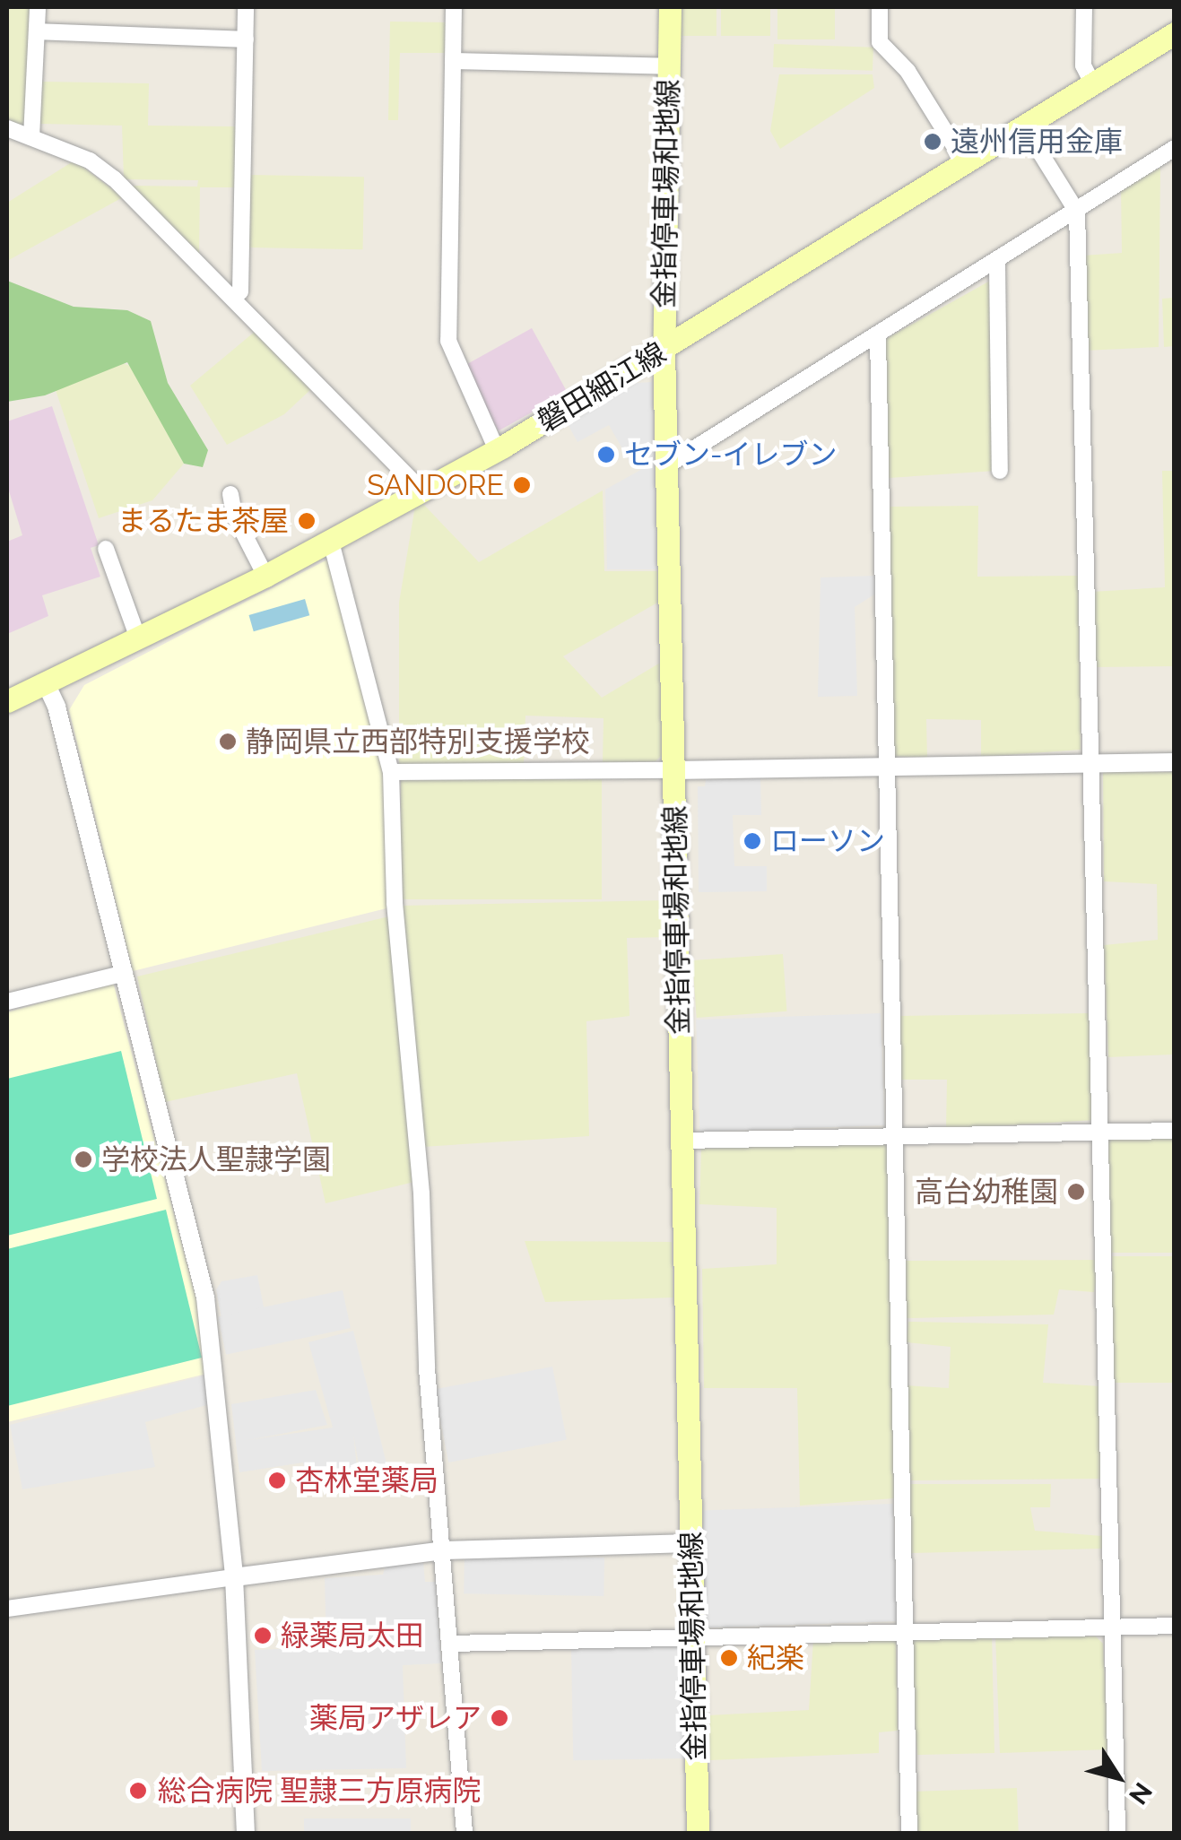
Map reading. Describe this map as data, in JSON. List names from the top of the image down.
{
  "streets": {
    "main road": ["金指停車場和地線", "磐田細江線"]
  },
  "crossings": [
    ["金指停車場和地線", "磐田細江線"]
  ],
  "places": [
    "遠州信用金庫",
    "セブン-イレブン",
    "SANDORE",
    "まるたま茶屋",
    "静岡県立西部特別支援学校",
    "ローソン",
    "学校法人聖隷学園",
    "高台幼稚園",
    "杏林堂薬局",
    "緑薬局太田",
    "紀楽",
    "薬局アザレア",
    "総合病院 聖隷三方原病院"
  ],
  "north": "bottom right"
}
